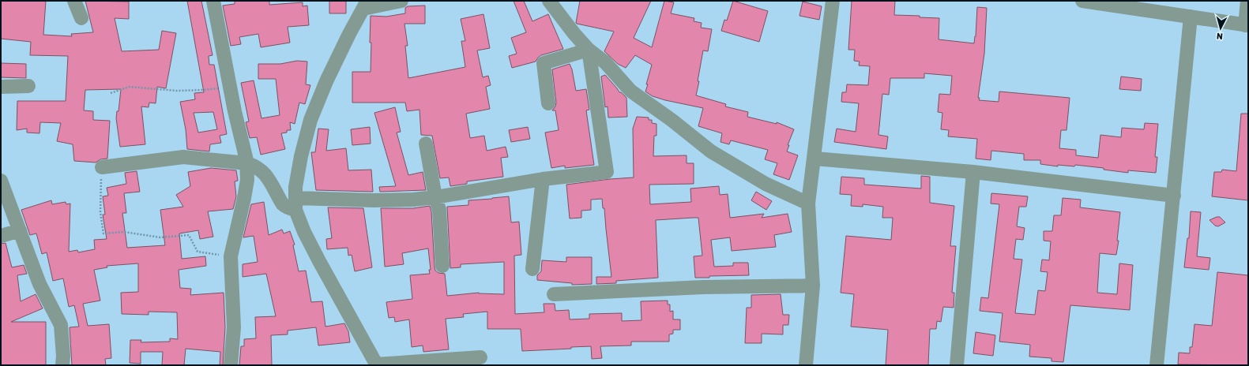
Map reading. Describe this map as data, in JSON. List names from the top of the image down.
{
  "north": "bottom"
}
